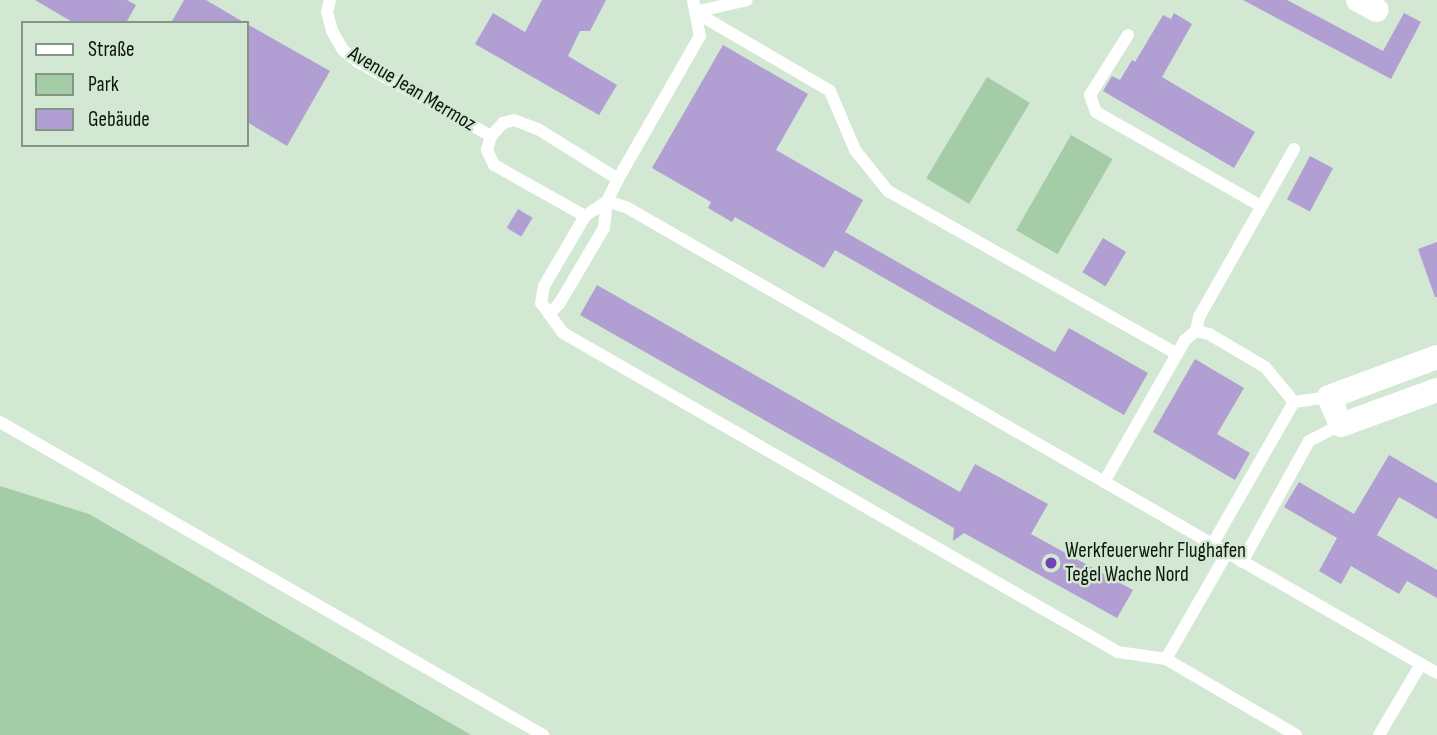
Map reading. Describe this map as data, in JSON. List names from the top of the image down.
{
  "streets": {
    "lane": ["Avenue Jean Mermoz"]
  },
  "places": ["Werkfeuerwehr Flughafen Tegel Wache Nord"],
  "legend": ["Straße", "Park", "Gebäude"]
}
